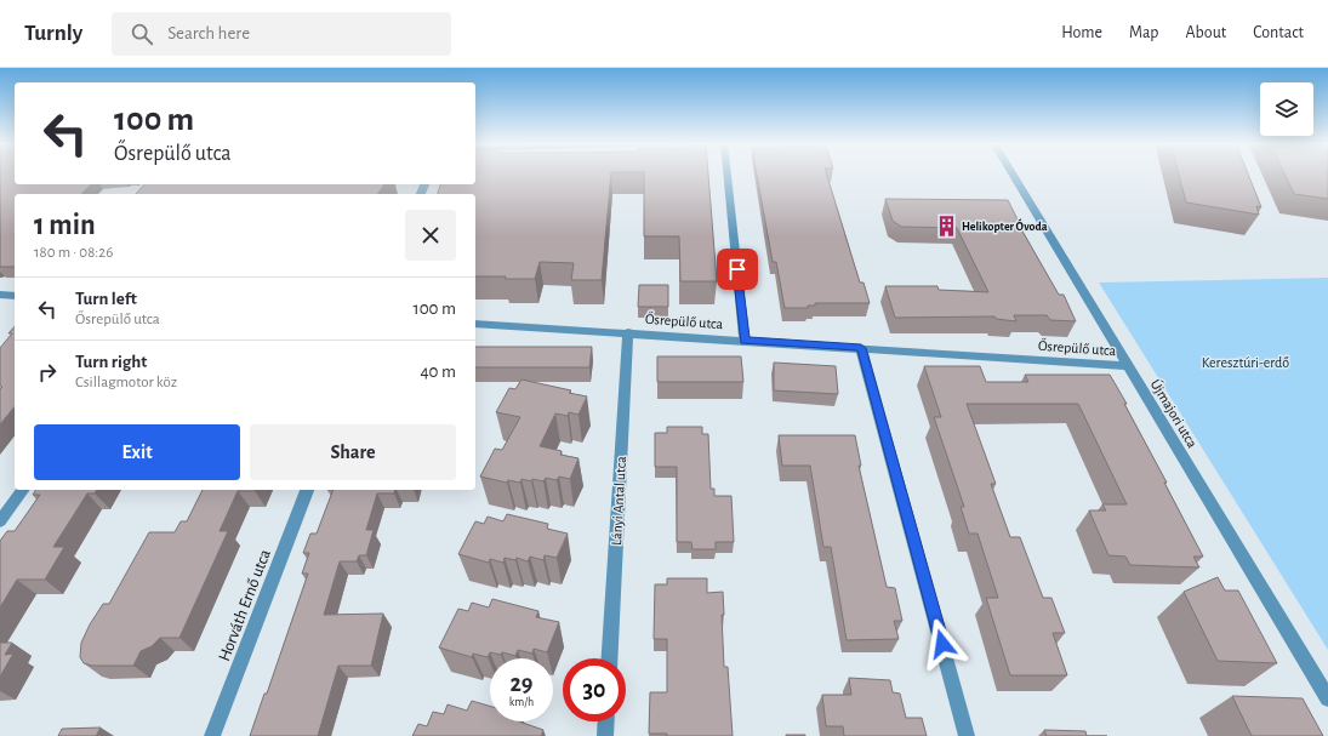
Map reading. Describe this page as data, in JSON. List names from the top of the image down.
{
  "streets": {
    "street": [
      "Ősrepülő utca",
      "Újmajori utca",
      "Lányi Antal utca",
      "Horváth Ernő utca"
    ]
  },
  "crossings": [
    ["Ősrepülő utca", "Újmajori utca"],
    ["Ősrepülő utca", "Lányi Antal utca"]
  ],
  "parks": ["Keresztúri-erdő"],
  "places": {
    "building": ["Helikopter Óvoda"]
  },
  "page": {
    "header": "Turnly",
    "search": "Search here",
    "nav": [
      "Home",
      "Map",
      "About",
      "Contact"
    ],
    "turn": ["100 m", "Ősrepülő utca"],
    "heading": ["1 min", "180 m · 08:26"],
    "list": [
      {
        "name": "Turn left",
        "note": "Ősrepülő utca",
        "value": "100 m"
      },
      {
        "name": "Turn right",
        "note": "Csillagmotor köz",
        "value": "40 m"
      }
    ],
    "buttons": ["Exit", "Share"],
    "speed": "29 km/h",
    "limit": "30"
  }
}
